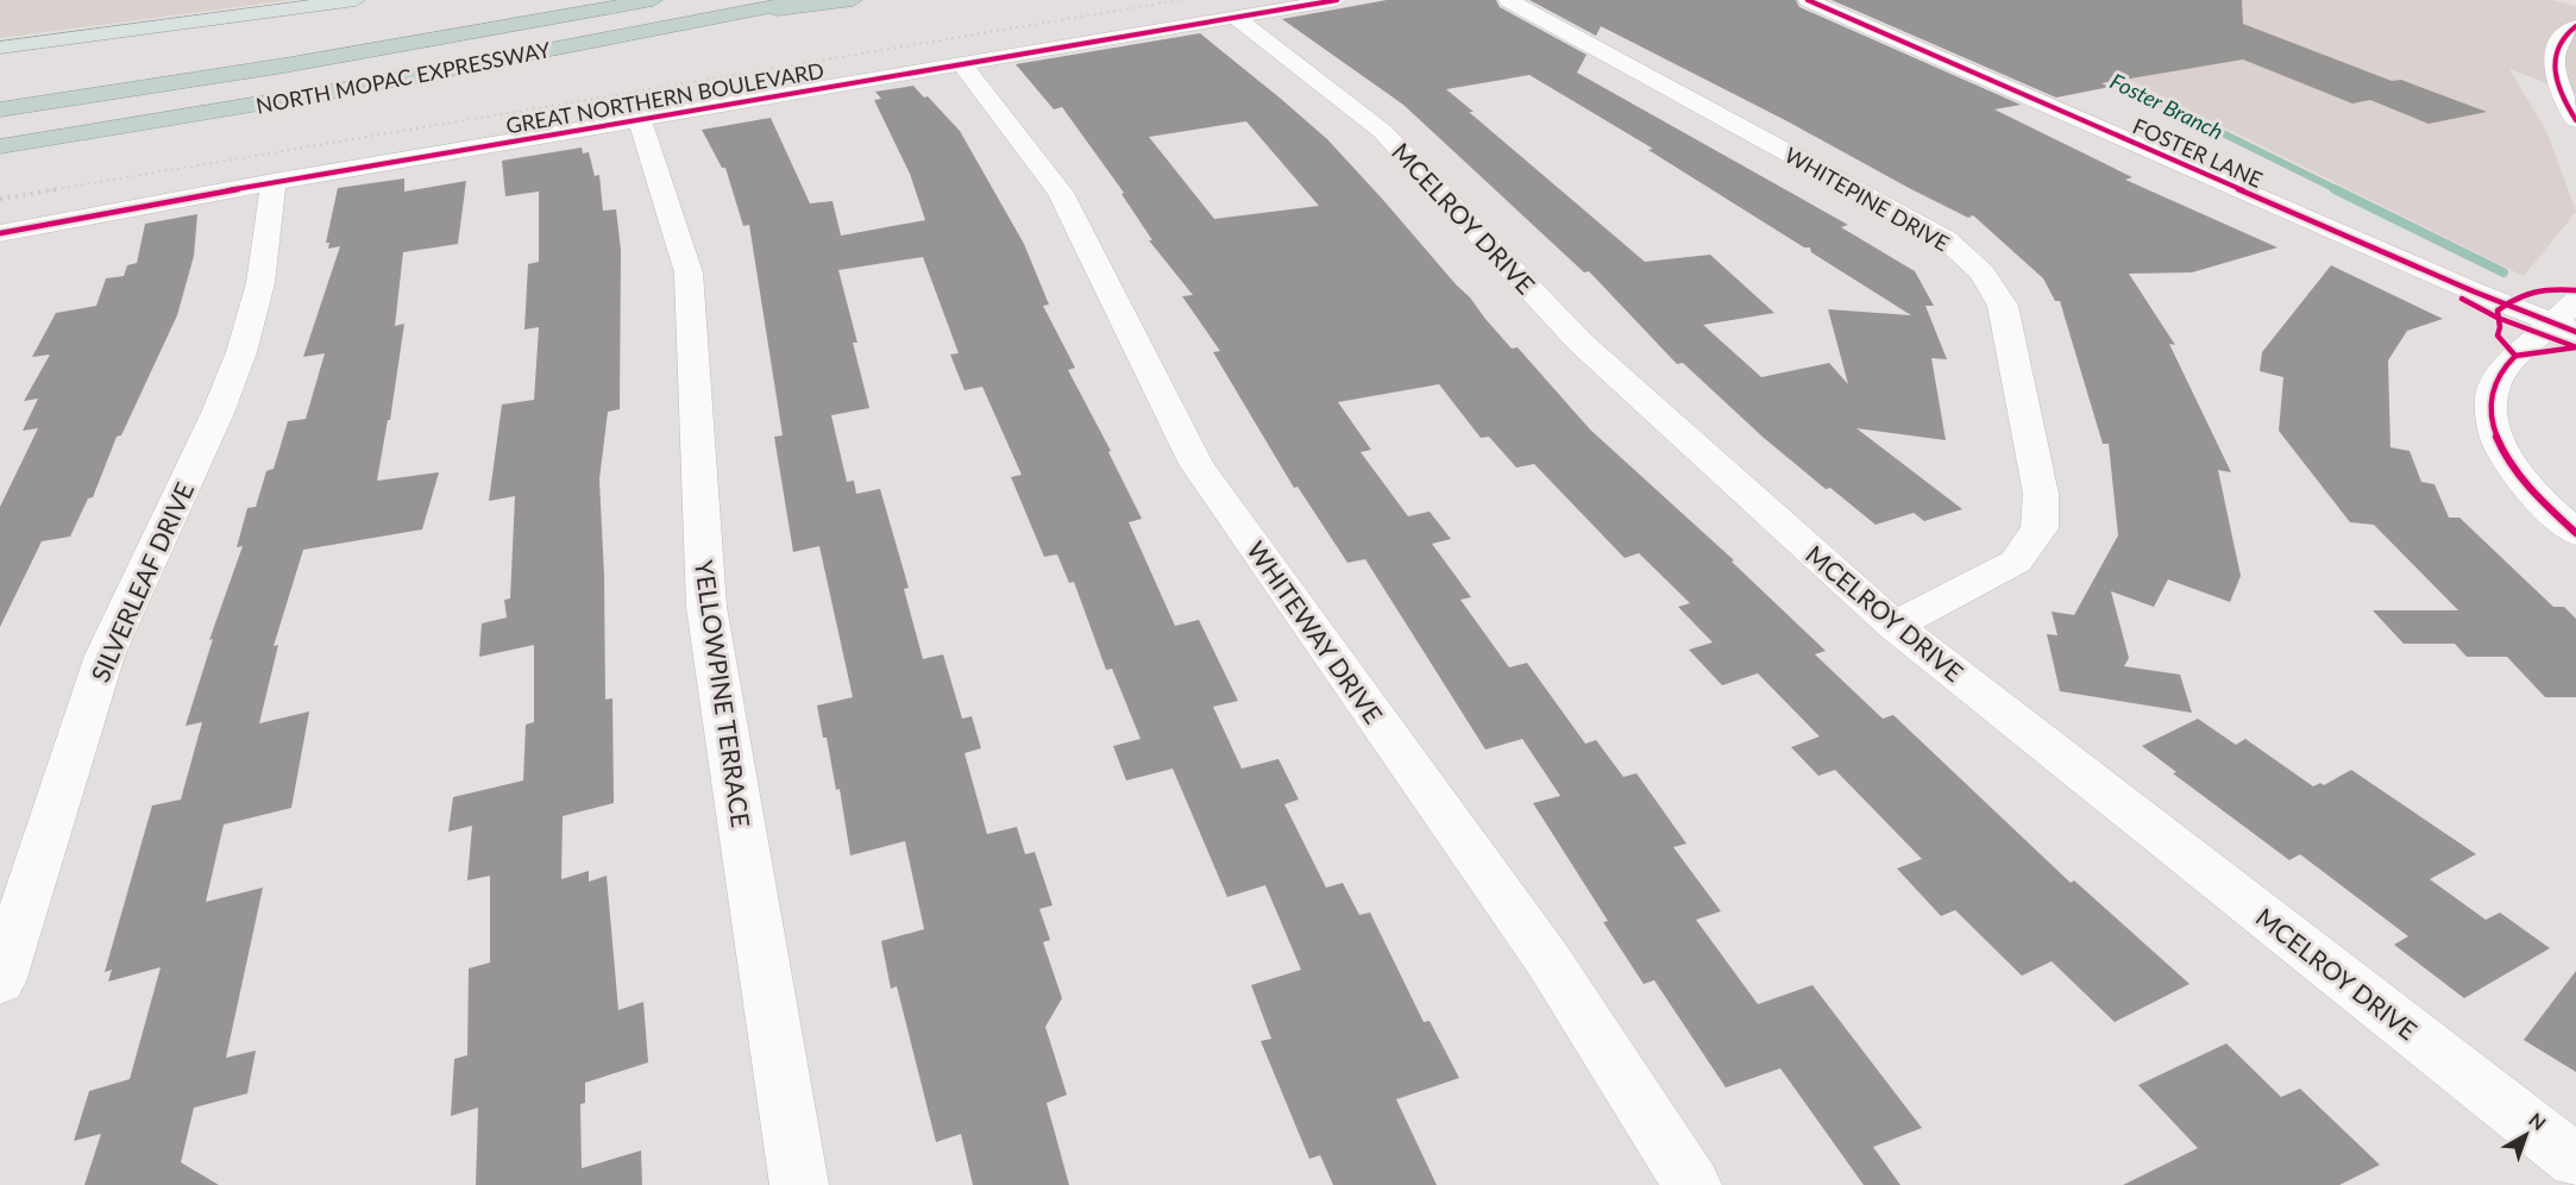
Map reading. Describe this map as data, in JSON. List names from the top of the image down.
{
  "streets": {
    "highway": ["NORTH MOPAC EXPRESSWAY"],
    "street": [
      "GREAT NORTHERN BOULEVARD",
      "FOSTER LANE",
      "WHITEPINE DRIVE",
      "MCELROY DRIVE",
      "SILVERLEAF DRIVE",
      "WHITEWAY DRIVE",
      "YELLOWPINE TERRACE"
    ]
  },
  "crossings": [
    ["GREAT NORTHERN BOULEVARD", "MCELROY DRIVE"],
    ["GREAT NORTHERN BOULEVARD", "SILVERLEAF DRIVE"],
    ["GREAT NORTHERN BOULEVARD", "WHITEWAY DRIVE"],
    ["GREAT NORTHERN BOULEVARD", "YELLOWPINE TERRACE"],
    ["WHITEPINE DRIVE", "MCELROY DRIVE"]
  ],
  "water": ["Foster Branch"],
  "north": "top right"
}
